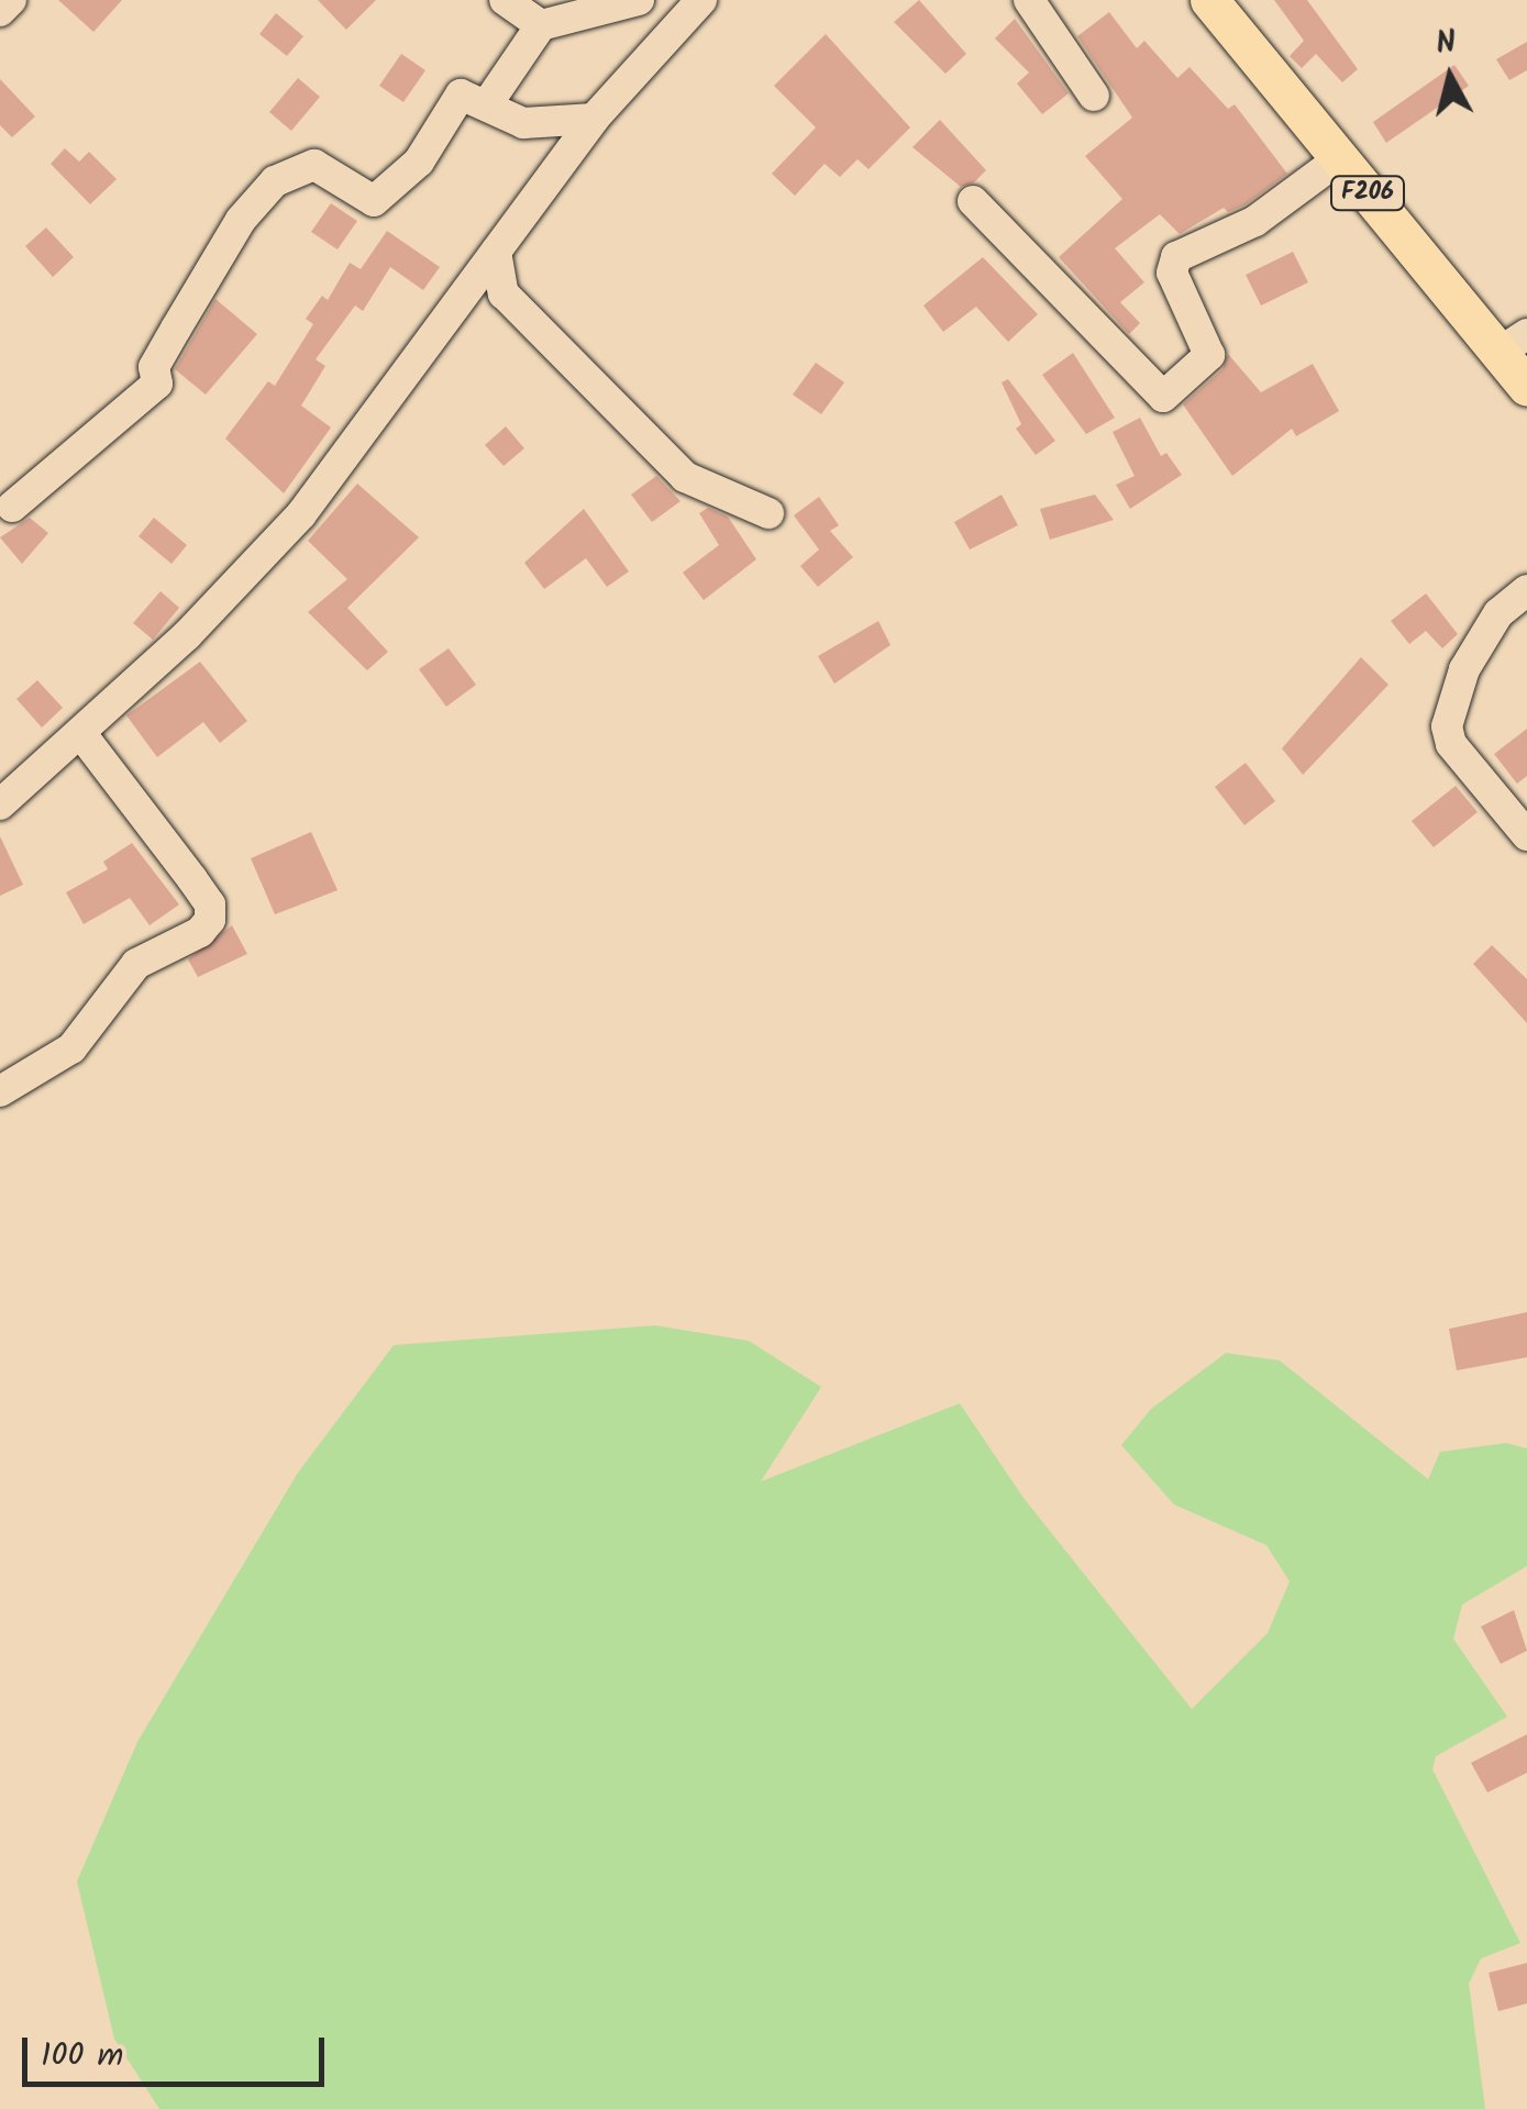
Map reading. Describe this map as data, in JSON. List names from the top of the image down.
{
  "streets": {
    "main road": ["F206"]
  },
  "scale_bar": "100 m",
  "north": "top"
}
